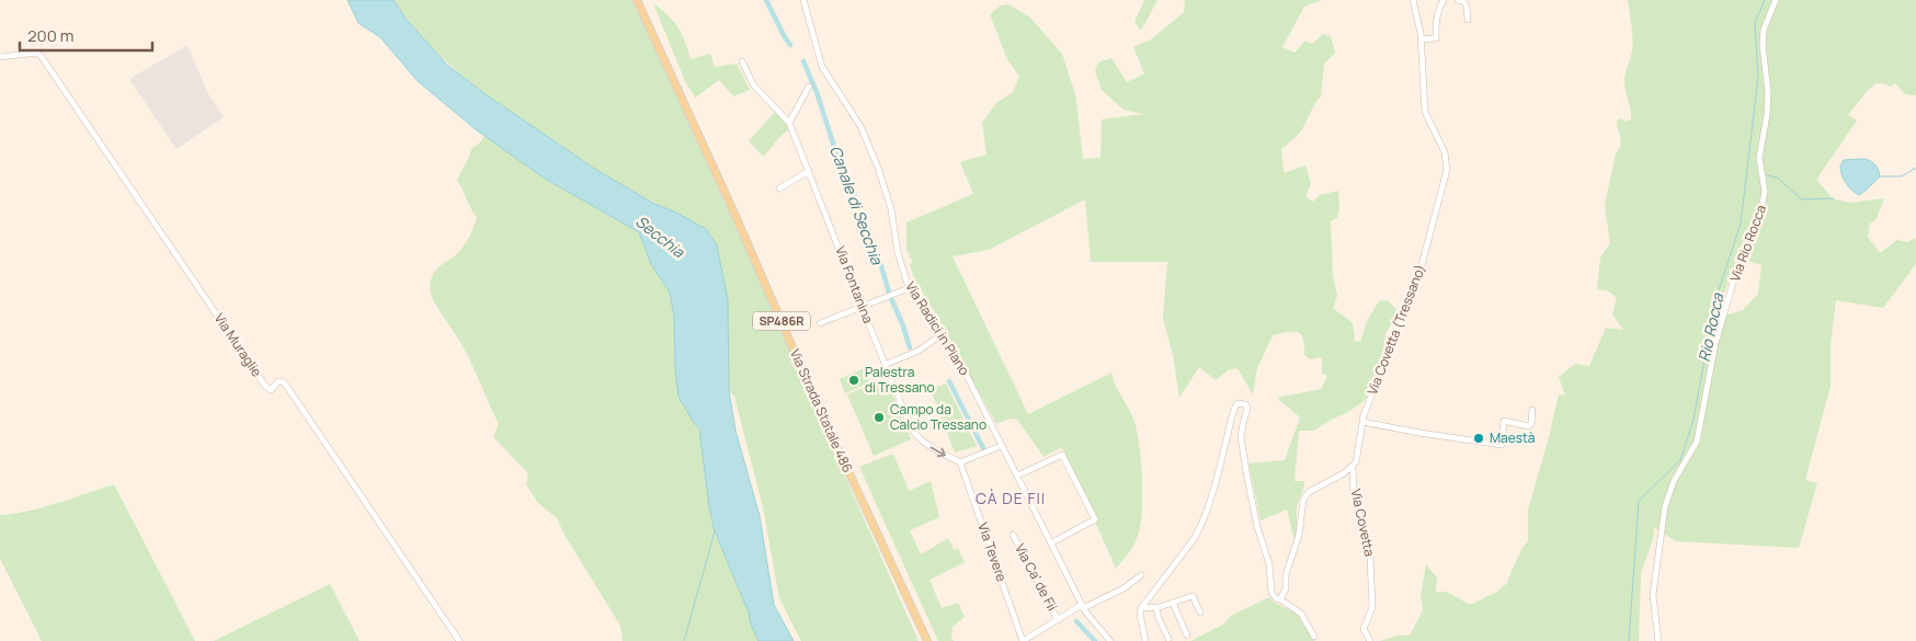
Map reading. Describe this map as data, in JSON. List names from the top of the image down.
{
  "streets": {
    "main road": ["SP486R", "Via Strada Statale 486"],
    "street": [
      "Via Rio Rocca",
      "Via Fontanina",
      "Via Radici in Piano",
      "Via Covetta (Tressano)",
      "Via Muraglie",
      "Via Covetta",
      "Via Tevere",
      "Via Ca' de Fii"
    ]
  },
  "crossings": [
    ["Via Fontanina", "Via Tevere"],
    ["Via Radici in Piano", "Via Ca' de Fii"],
    ["Via Covetta (Tressano)", "Via Covetta"],
    ["Via Tevere", "Via Ca' de Fii"]
  ],
  "districts": ["CÀ DE FII"],
  "water": ["Canale di Secchia", "Secchia", "Rio Rocca"],
  "places": ["Palestra di Tressano", "Campo da Calcio Tressano", "Maestà"],
  "scale_bar": "200 m"
}
